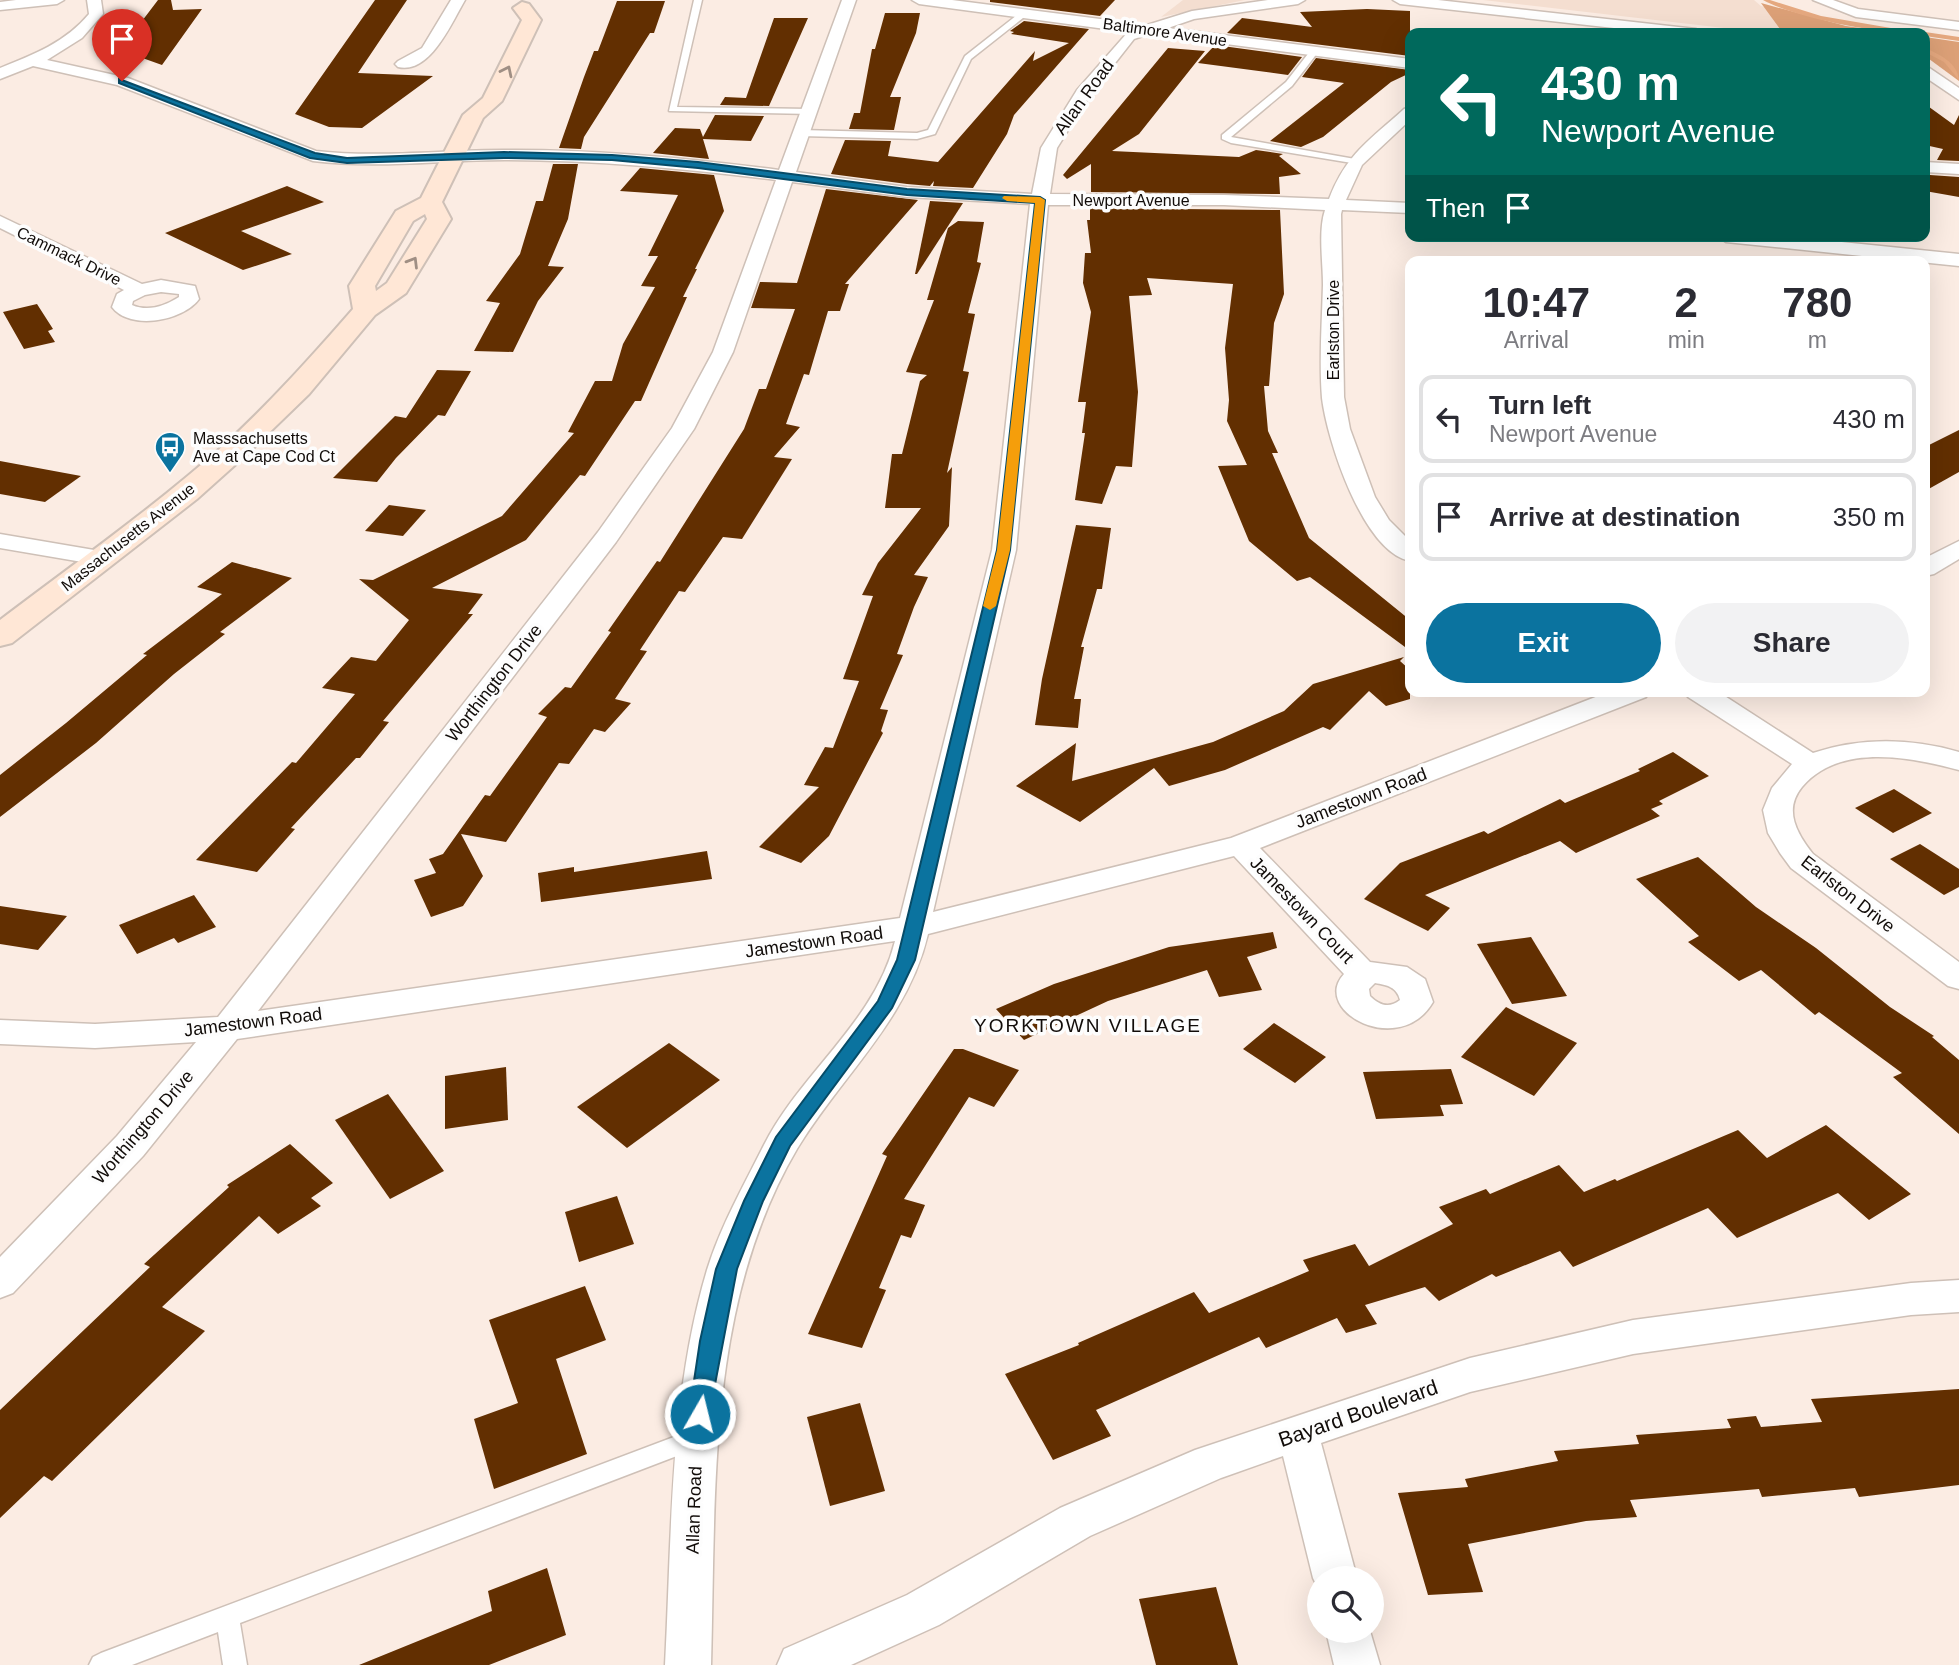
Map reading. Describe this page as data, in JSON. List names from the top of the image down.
{
  "streets": {
    "main road": ["Massachusetts Avenue"],
    "street": [
      "Baltimore Avenue",
      "Allan Road",
      "Newport Avenue",
      "Cammack Drive",
      "Earlston Drive",
      "Worthington Drive",
      "Jamestown Road",
      "Jamestown Court",
      "Bayard Boulevard"
    ]
  },
  "crossings": [
    ["Baltimore Avenue", "Allan Road"],
    ["Allan Road", "Newport Avenue"],
    ["Allan Road", "Jamestown Road"],
    ["Newport Avenue", "Earlston Drive"],
    ["Newport Avenue", "Massachusetts Avenue"],
    ["Newport Avenue", "Worthington Drive"],
    ["Worthington Drive", "Jamestown Road"],
    ["Jamestown Road", "Jamestown Court"]
  ],
  "districts": ["YORKTOWN VILLAGE"],
  "places": {
    "bus stop": ["Masssachusetts Ave at Cape Cod Ct"]
  },
  "page": {
    "turn": ["430 m", "Newport Avenue"],
    "then": "Then",
    "eta": [
      "10:47",
      "Arrival",
      "2",
      "min",
      "780",
      "m"
    ],
    "list": [
      {
        "name": "Turn left",
        "note": "Newport Avenue",
        "value": "430 m"
      },
      {
        "name": "Arrive at destination",
        "value": "350 m"
      }
    ],
    "buttons": ["Exit", "Share"]
  }
}
